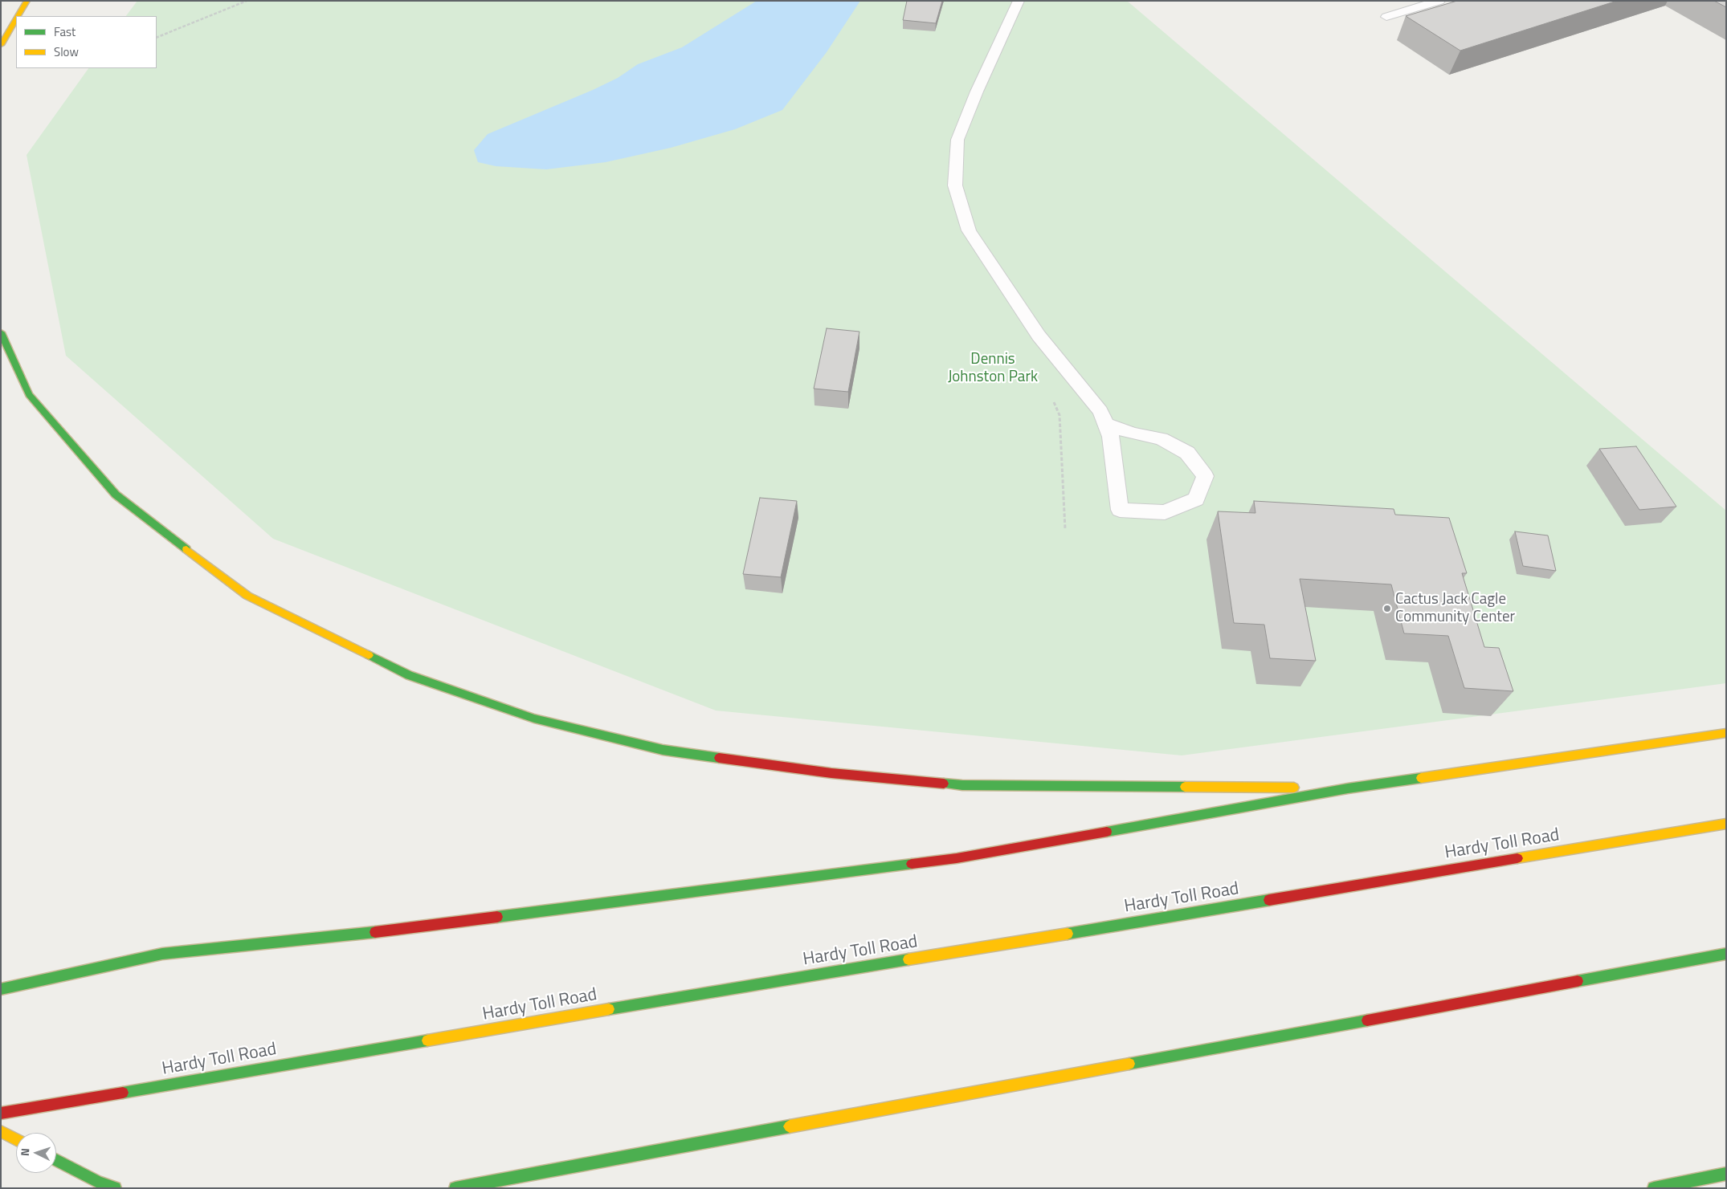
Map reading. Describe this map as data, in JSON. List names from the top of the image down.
{
  "streets": {
    "highway": ["Hardy Toll Road"]
  },
  "parks": ["Dennis Johnston Park"],
  "places": ["Cactus Jack Cagle Community Center"],
  "legend": ["Fast", "Slow"],
  "north": "left"
}
